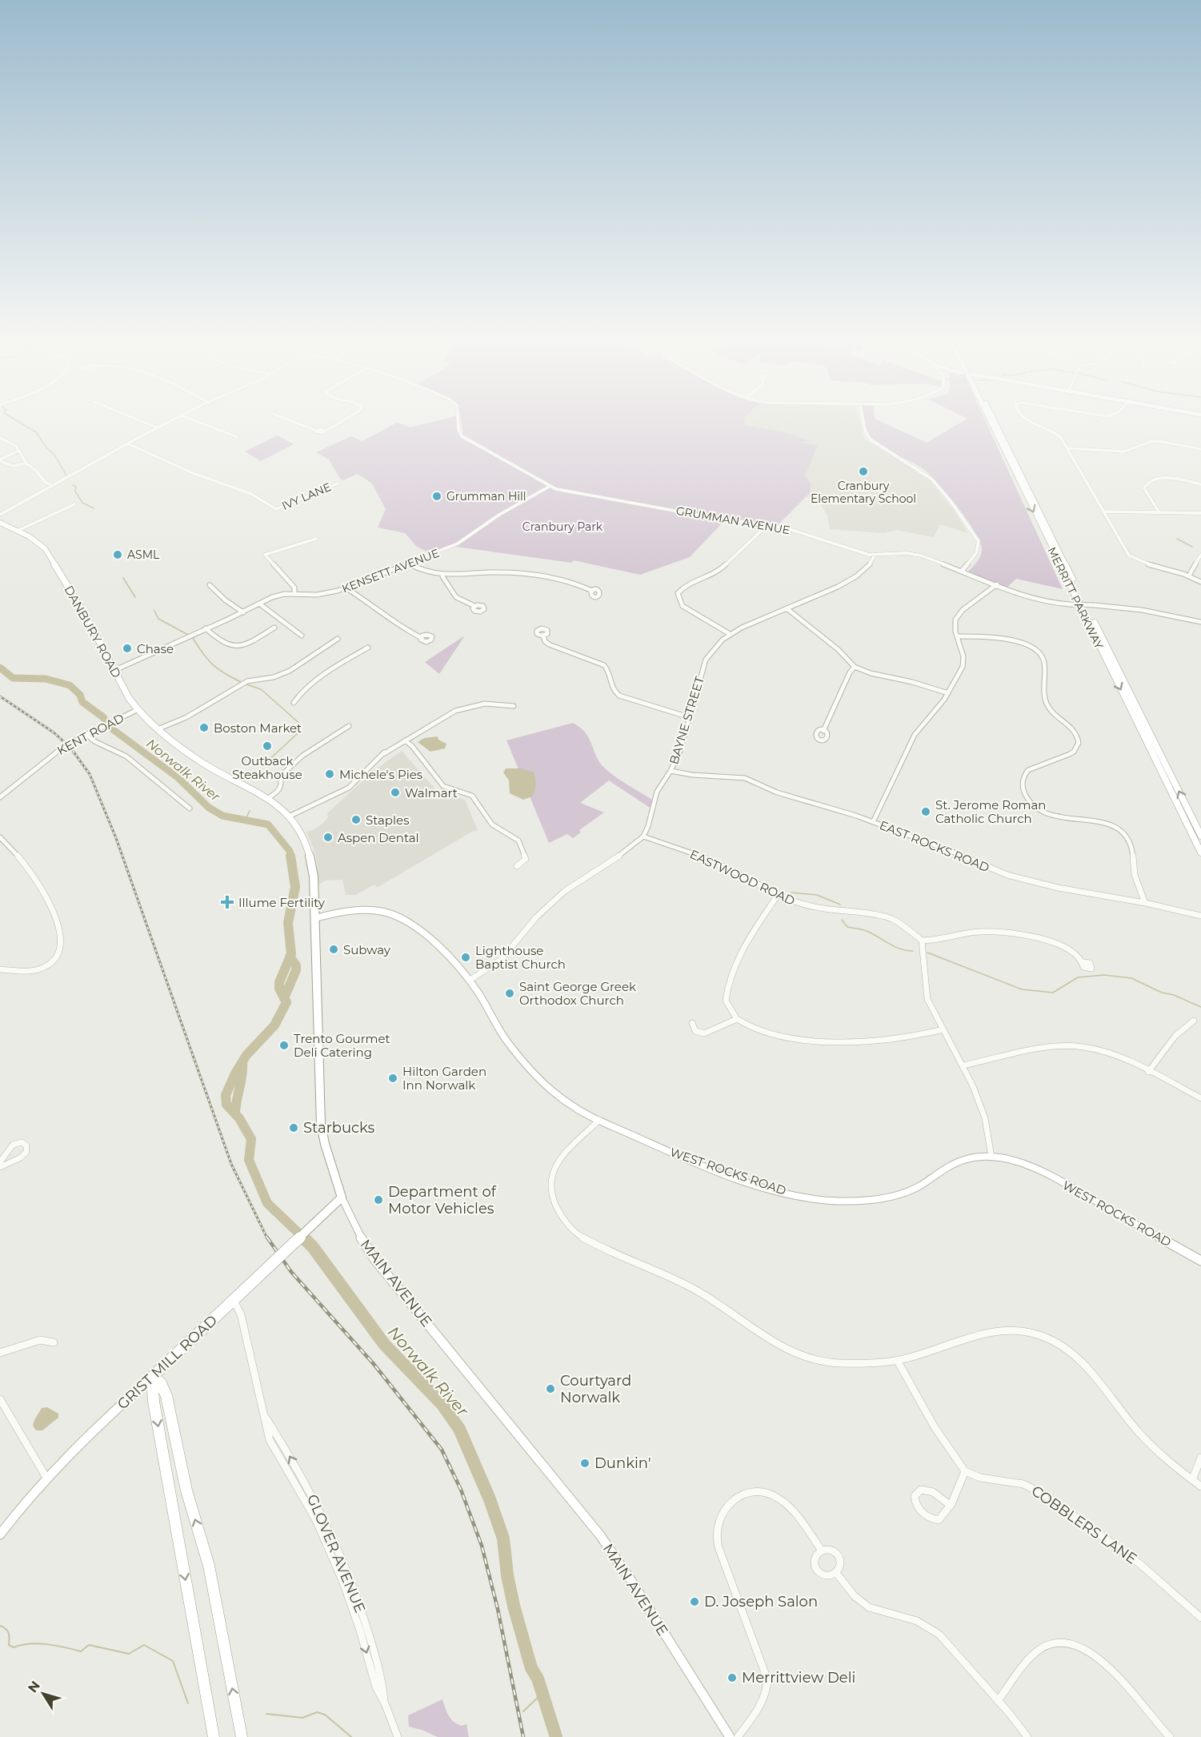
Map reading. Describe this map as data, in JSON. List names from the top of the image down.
{
  "streets": {
    "highway": [
      "MERRITT PARKWAY",
      "DANBURY ROAD",
      "MAIN AVENUE",
      "GRIST MILL ROAD"
    ],
    "main road": ["WEST ROCKS ROAD"],
    "street": [
      "IVY LANE",
      "GRUMMAN AVENUE",
      "KENSETT AVENUE",
      "BAYNE STREET",
      "KENT ROAD",
      "EAST ROCKS ROAD",
      "EASTWOOD ROAD",
      "COBBLERS LANE",
      "GLOVER AVENUE"
    ]
  },
  "crossings": [
    ["GRUMMAN AVENUE", "KENSETT AVENUE"],
    ["GRUMMAN AVENUE", "BAYNE STREET"],
    ["KENSETT AVENUE", "DANBURY ROAD"],
    ["DANBURY ROAD", "KENT ROAD"],
    ["DANBURY ROAD", "MAIN AVENUE"],
    ["BAYNE STREET", "EAST ROCKS ROAD"],
    ["BAYNE STREET", "EASTWOOD ROAD"],
    ["BAYNE STREET", "WEST ROCKS ROAD"],
    ["WEST ROCKS ROAD", "MAIN AVENUE"],
    ["MAIN AVENUE", "GRIST MILL ROAD"],
    ["GRIST MILL ROAD", "GLOVER AVENUE"]
  ],
  "water": ["Norwalk River"],
  "parks": ["Cranbury Park"],
  "places": {
    "other": [
      "Cranbury Elementary School",
      "Grumman Hill",
      "ASML",
      "Chase",
      "Boston Market",
      "Outback Steakhouse",
      "Michele's Pies",
      "Walmart",
      "St. Jerome Roman Catholic Church",
      "Staples",
      "Aspen Dental",
      "Subway",
      "Lighthouse Baptist Church",
      "Saint George Greek Orthodox Church",
      "Trento Gourmet Deli Catering",
      "Hilton Garden Inn Norwalk",
      "Starbucks",
      "Department of Motor Vehicles",
      "Courtyard Norwalk",
      "Dunkin'",
      "D. Joseph Salon",
      "Merrittview Deli"
    ],
    "health": ["Illume Fertility"]
  },
  "north": "top left"
}
